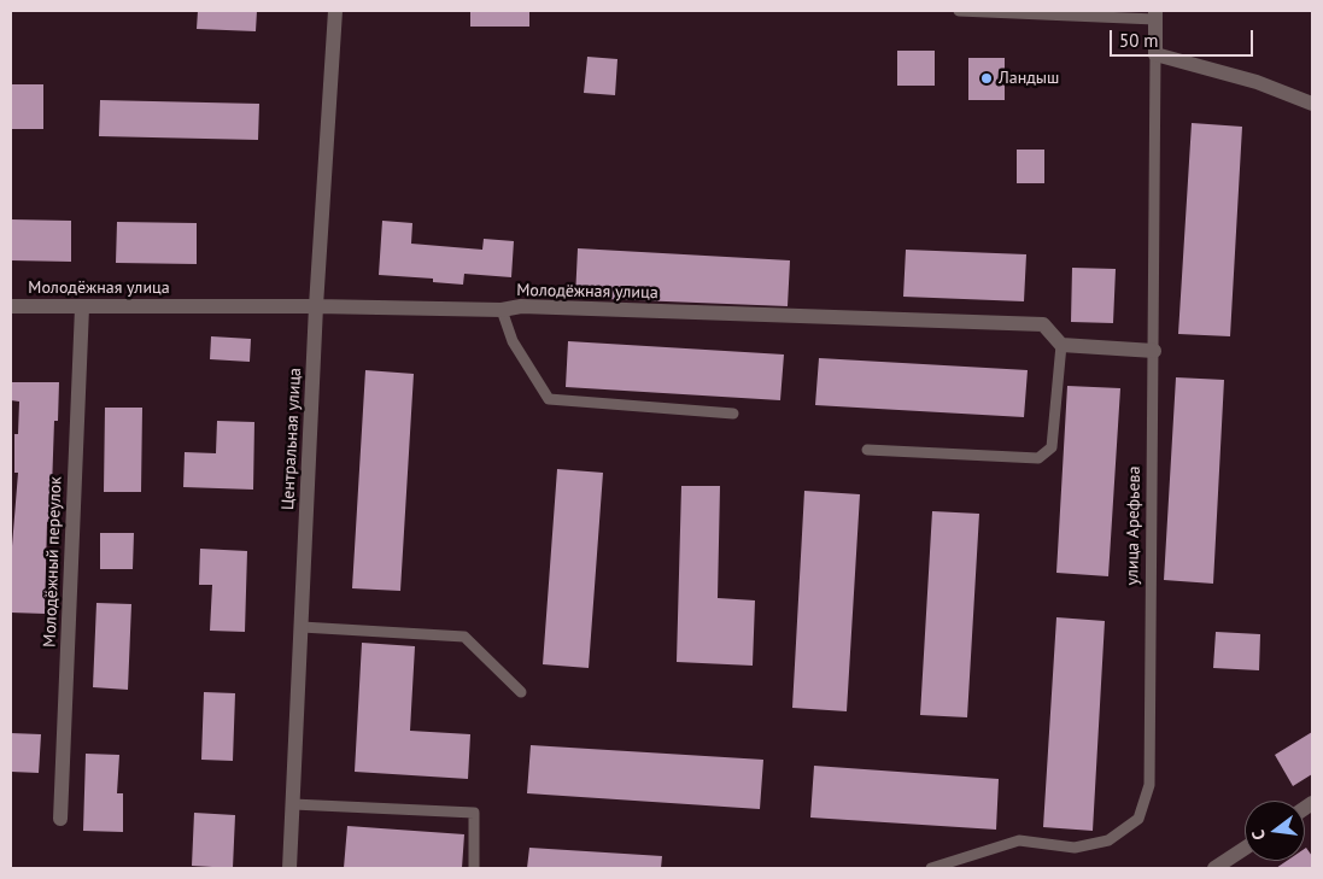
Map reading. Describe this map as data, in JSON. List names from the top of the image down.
{
  "streets": {
    "street": [
      "Молодёжная улица",
      "Центральная улица",
      "улица Арефьева",
      "Молодёжный переулок"
    ]
  },
  "crossings": [
    ["Молодёжная улица", "Центральная улица"],
    ["Молодёжная улица", "Молодёжный переулок"]
  ],
  "places": ["Ландыш"],
  "scale_bar": "50 m",
  "north": "left"
}
